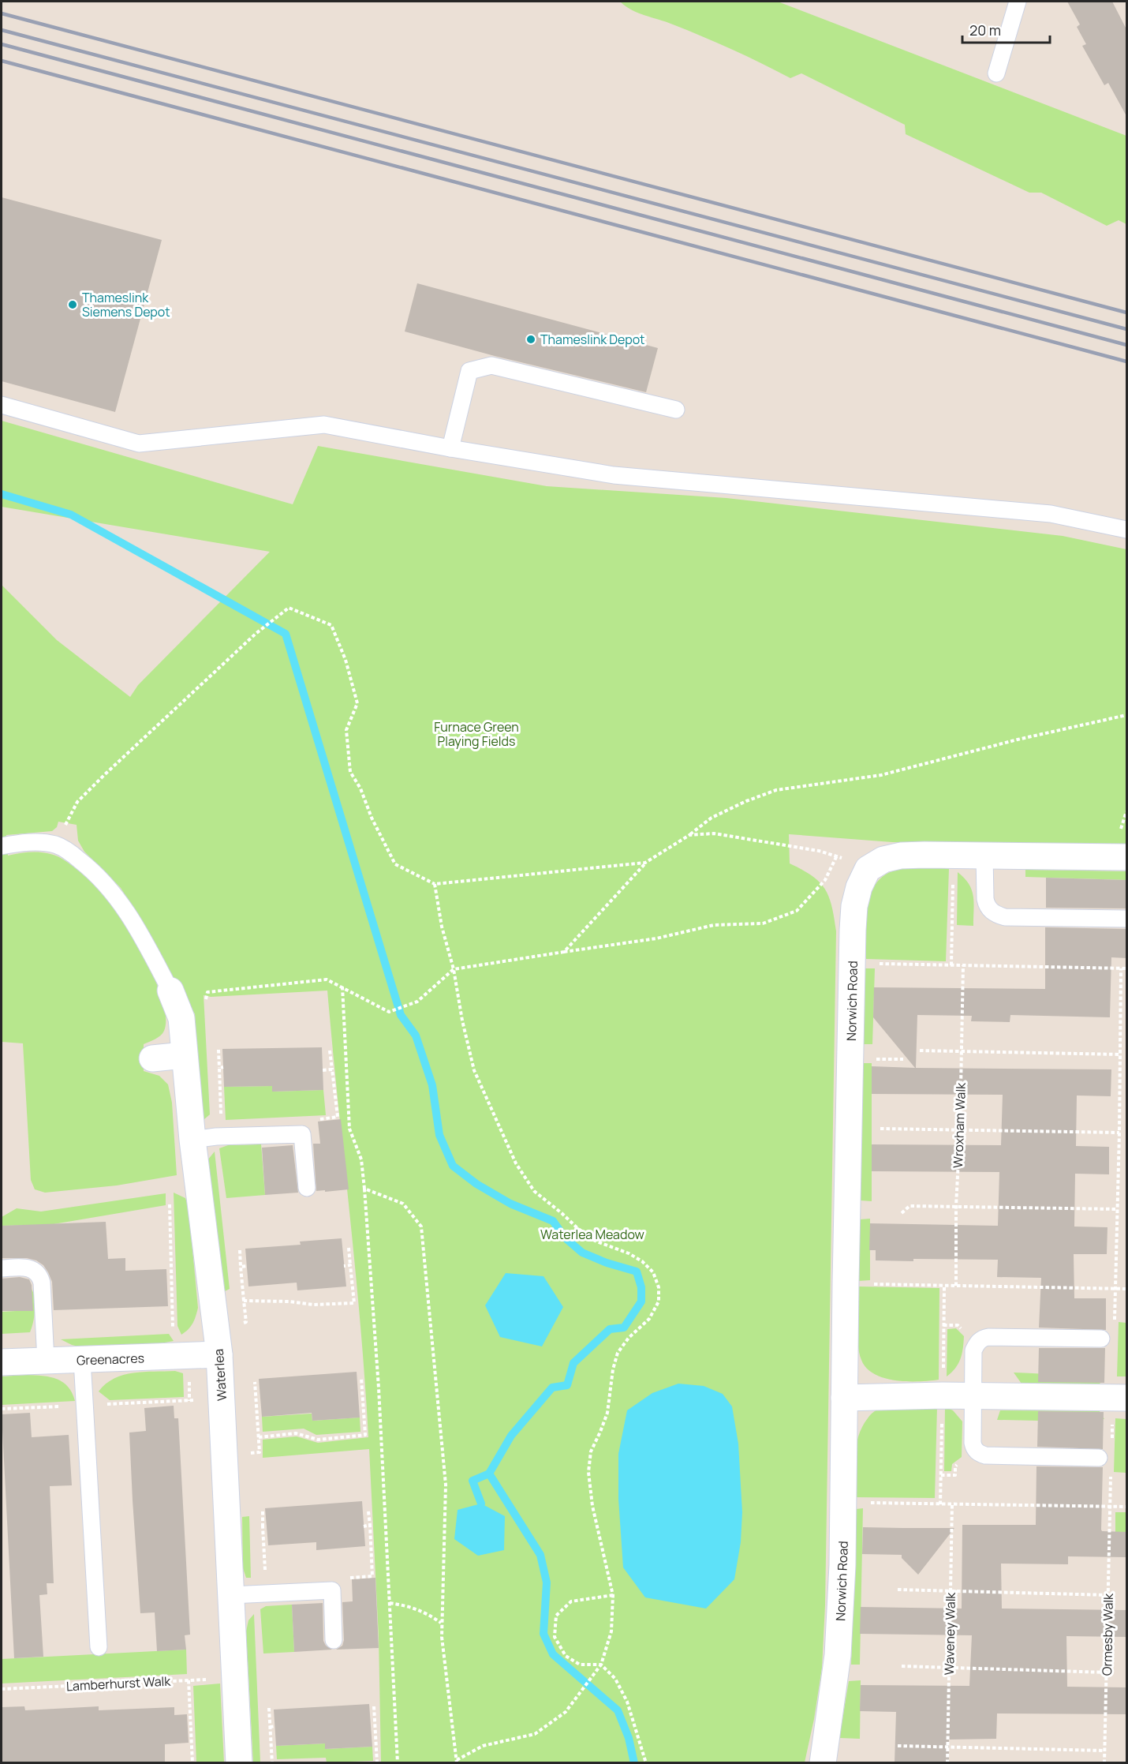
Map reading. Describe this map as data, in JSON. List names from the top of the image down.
{
  "streets": {
    "street": ["Norwich Road", "Greenacres", "Waterlea"],
    "path": [
      "Wroxham Walk",
      "Waveney Walk",
      "Ormesby Walk",
      "Lamberhurst Walk"
    ]
  },
  "crossings": [
    ["Greenacres", "Waterlea"],
    ["Waterlea", "Lamberhurst Walk"]
  ],
  "parks": ["Furnace Green Playing Fields", "Waterlea Meadow"],
  "places": ["Thameslink Siemens Depot", "Thameslink Depot"],
  "scale_bar": "20 m"
}
